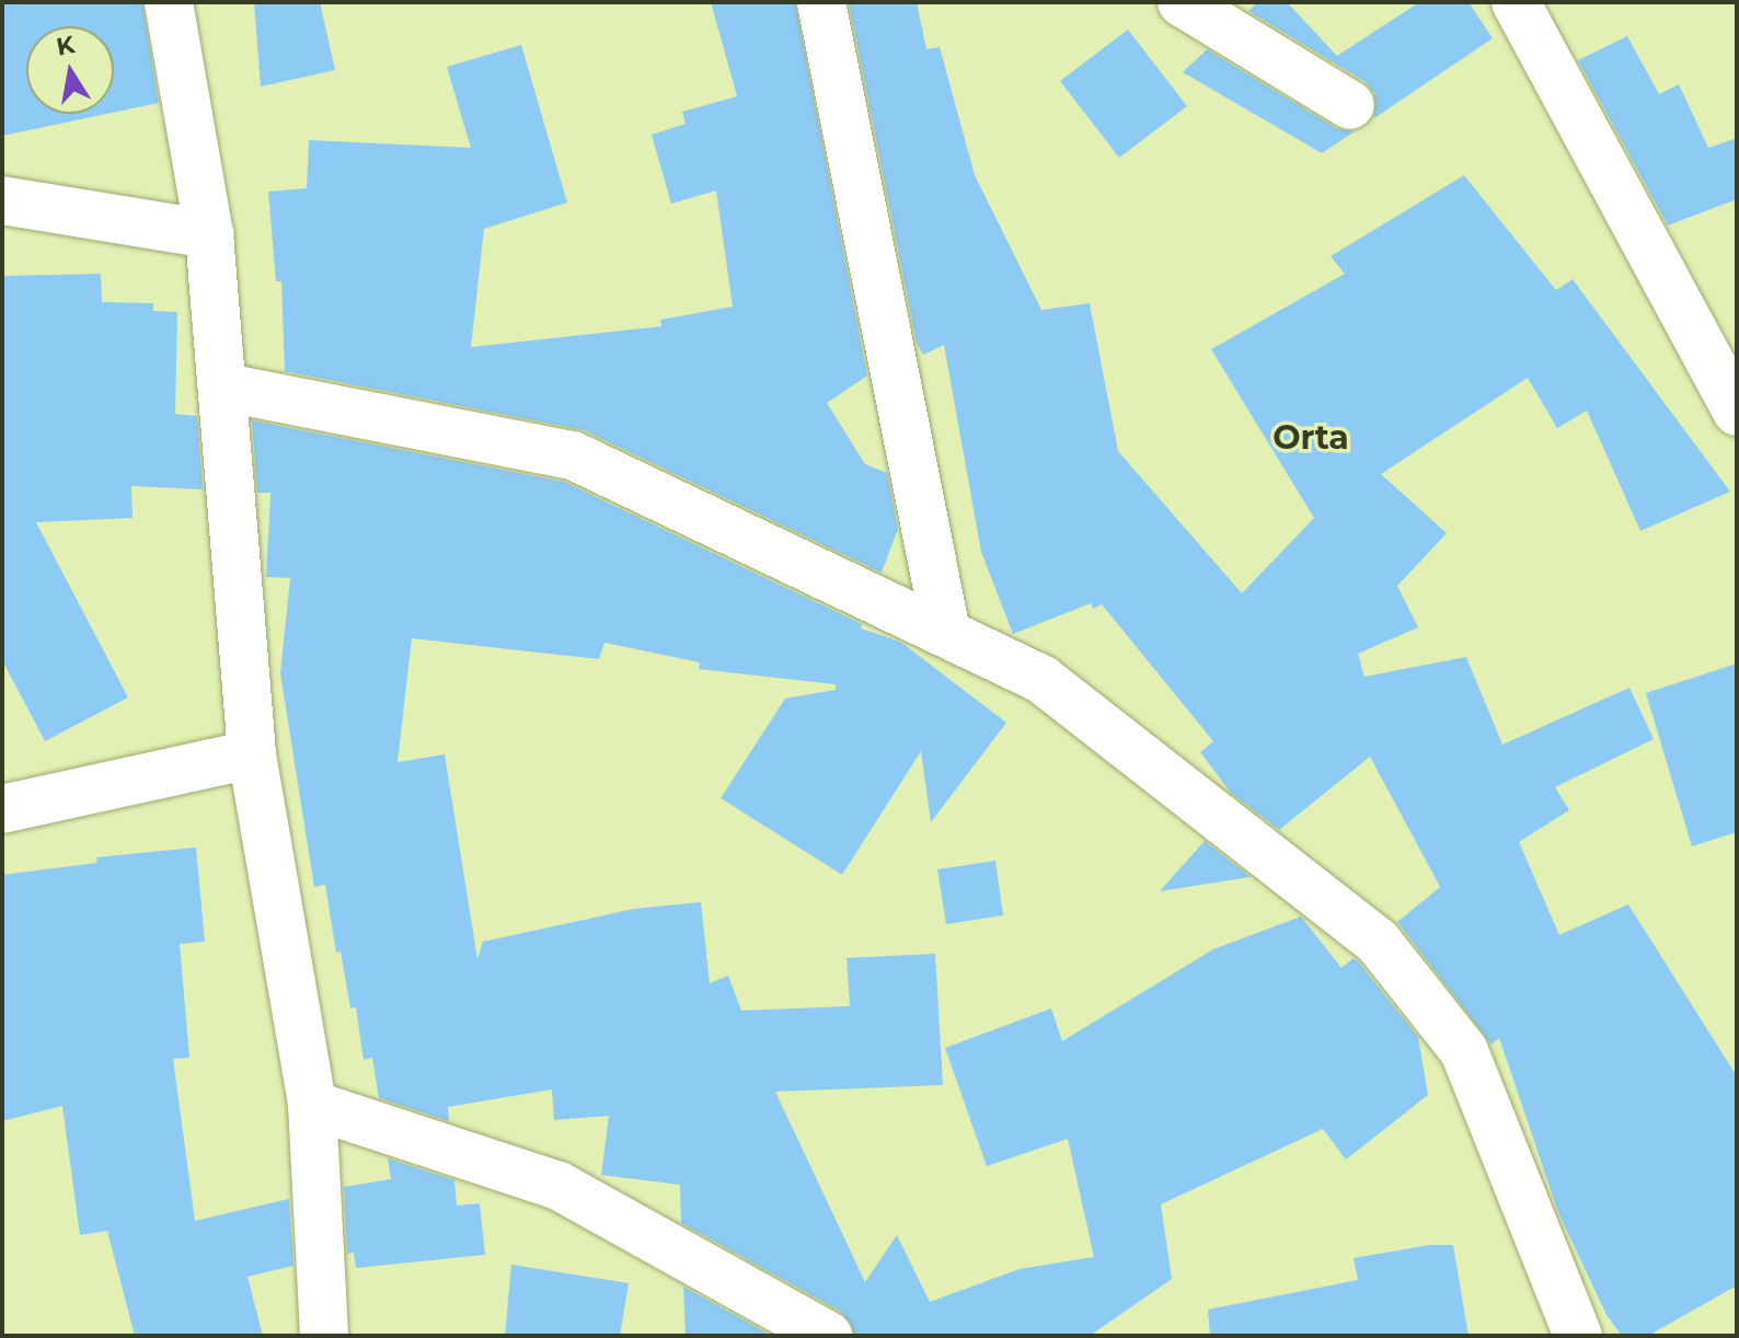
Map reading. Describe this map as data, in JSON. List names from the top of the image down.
{
  "districts": ["Orta"],
  "north": "top"
}
